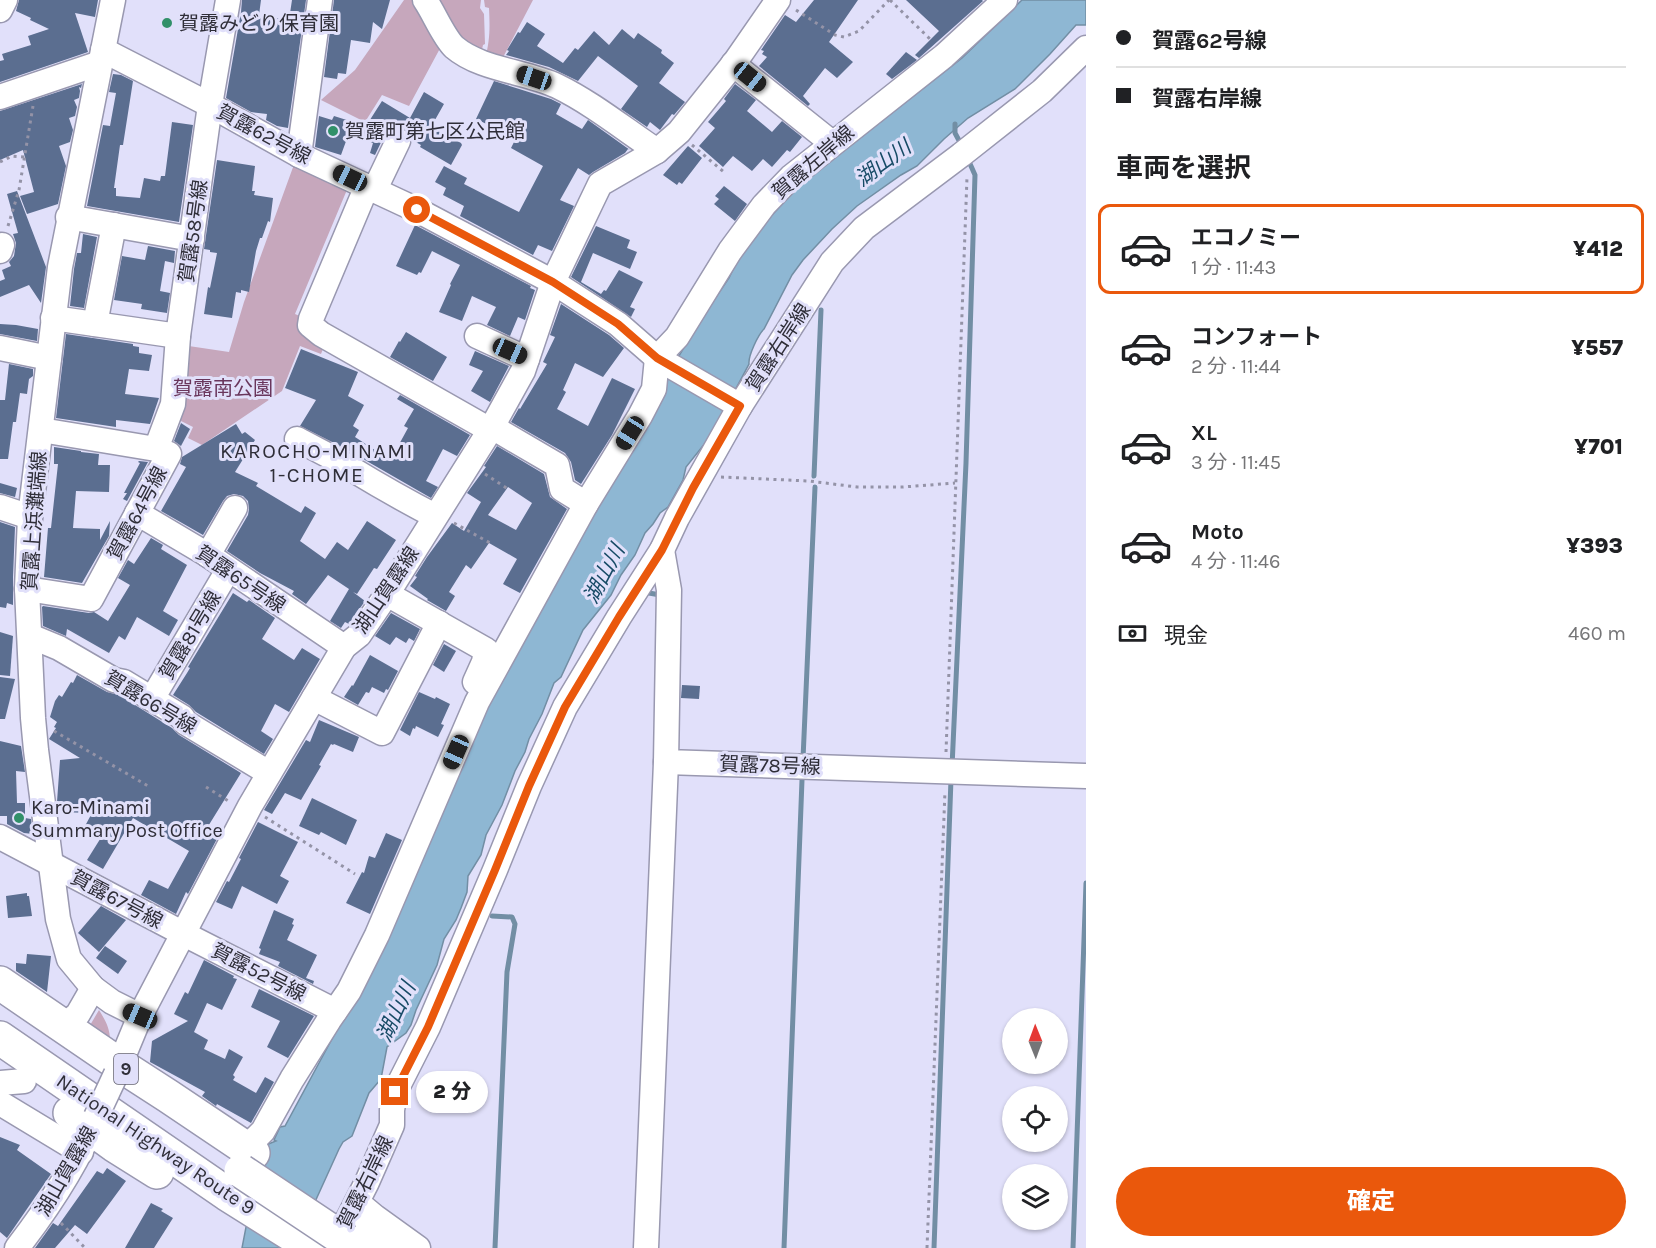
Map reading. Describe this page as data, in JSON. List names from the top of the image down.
{
  "streets": {
    "highway": ["9", "National Highway Route 9"],
    "street": [
      "賀露62号線",
      "賀露左岸線",
      "賀露58号線",
      "賀露右岸線",
      "賀露64号線",
      "賀露上浜灘端線",
      "賀露65号線",
      "湖山賀露線",
      "賀露81号線",
      "賀露66号線",
      "賀露78号線",
      "賀露67号線",
      "賀露52号線"
    ]
  },
  "crossings": [
    ["賀露62号線", "賀露左岸線"],
    ["賀露62号線", "賀露58号線"],
    ["賀露62号線", "賀露右岸線"],
    ["賀露62号線", "賀露上浜灘端線"],
    ["賀露62号線", "湖山賀露線"],
    ["賀露58号線", "賀露64号線"],
    ["賀露右岸線", "9"],
    ["賀露64号線", "賀露上浜灘端線"],
    ["賀露64号線", "賀露65号線"],
    ["賀露上浜灘端線", "湖山賀露線"],
    ["賀露上浜灘端線", "賀露66号線"],
    ["賀露上浜灘端線", "賀露67号線"],
    ["賀露65号線", "湖山賀露線"],
    ["賀露65号線", "賀露81号線"],
    ["湖山賀露線", "賀露66号線"],
    ["湖山賀露線", "賀露67号線"],
    ["湖山賀露線", "賀露52号線"],
    ["湖山賀露線", "9"],
    ["賀露81号線", "賀露66号線"],
    ["賀露67号線", "賀露52号線"],
    ["9", "National Highway Route 9"]
  ],
  "districts": ["KAROCHO-MINAMI 1-CHOME"],
  "water": ["湖山川"],
  "parks": ["賀露南公園"],
  "places": ["賀露みどり保育園", "賀露町第七区公民館", "Karo-Minami Summary Post Office"],
  "north": "top",
  "page": {
    "banner": ["賀露62号線", "賀露右岸線"],
    "heading": "車両を選択",
    "list": [
      {
        "name": "エコノミー",
        "note": "1 分 · 11:43",
        "value": "¥412"
      },
      {
        "name": "コンフォート",
        "note": "2 分 · 11:44",
        "value": "¥557"
      },
      {
        "name": "XL",
        "note": "3 分 · 11:45",
        "value": "¥701"
      },
      {
        "name": "Moto",
        "note": "4 分 · 11:46",
        "value": "¥393"
      }
    ],
    "pay": ["現金", "460 m"],
    "bubble": "2 分",
    "buttons": "確定"
  }
}
